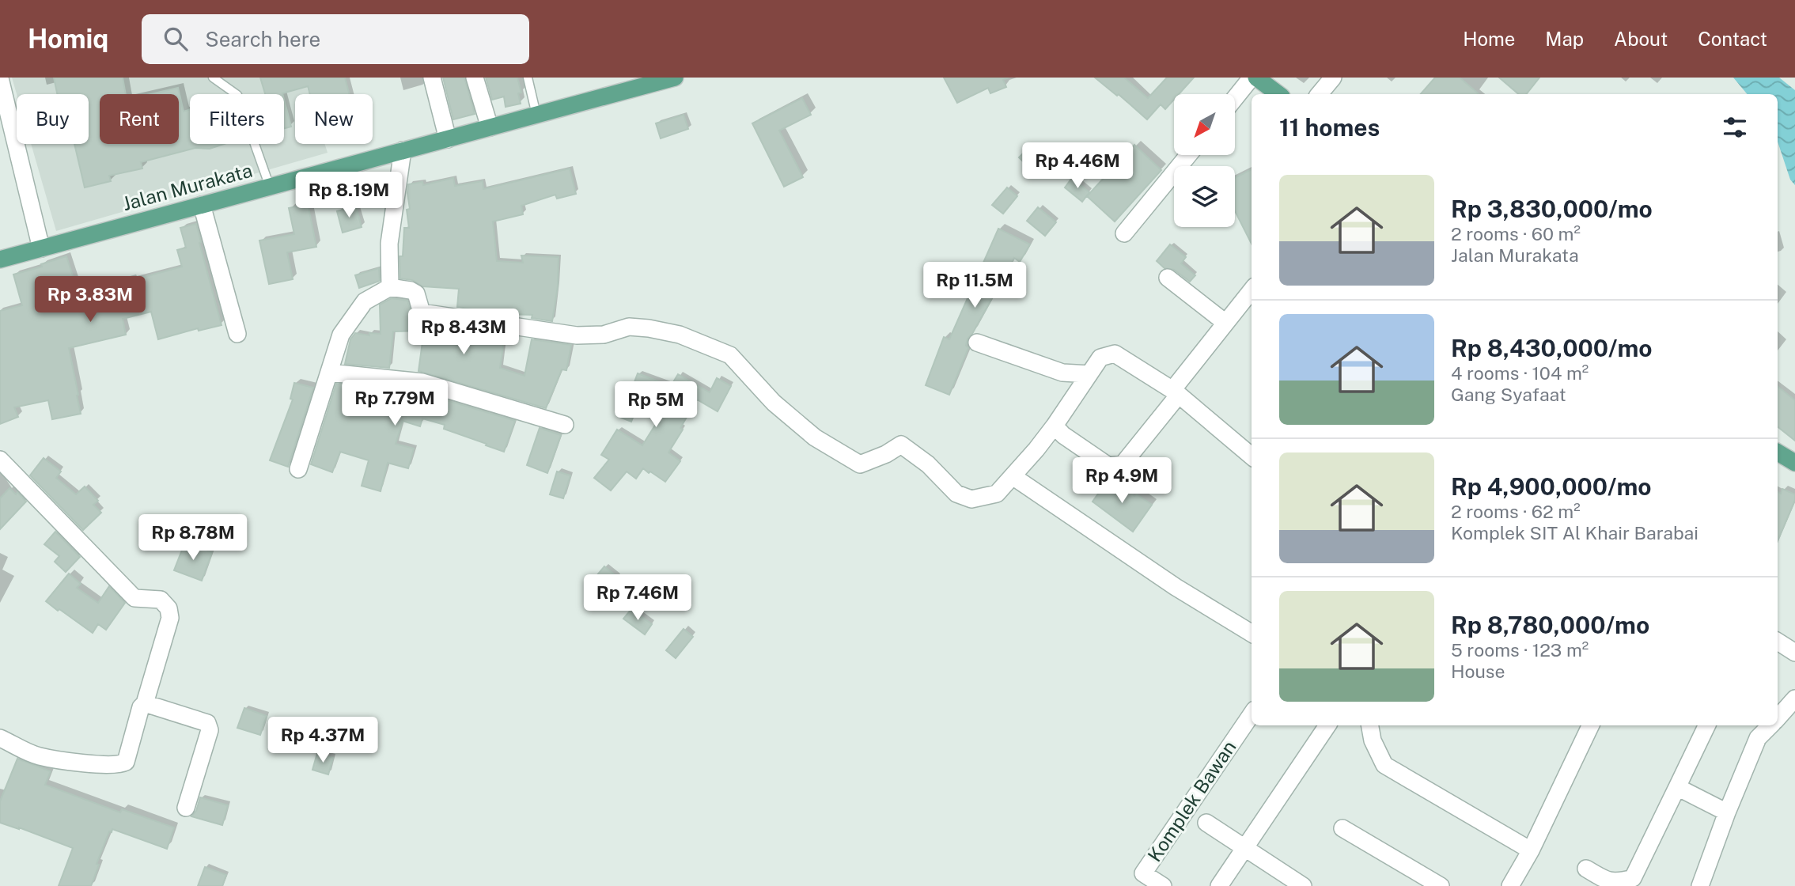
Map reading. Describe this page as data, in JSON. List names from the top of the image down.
{
  "streets": {
    "main road": ["Jalan Murakata"],
    "street": ["Komplek Bawan"]
  },
  "north": "bottom left",
  "page": {
    "header": "Homiq",
    "search": "Search here",
    "nav": [
      "Home",
      "Map",
      "About",
      "Contact"
    ],
    "chip": [
      "Buy",
      "Rent",
      "Filters",
      "New"
    ],
    "heading": "11 homes",
    "price": [
      "Rp 4.46M",
      "Rp 8.19M",
      "Rp 11.5M",
      "Rp 3.83M",
      "Rp 8.43M",
      "Rp 7.79M",
      "Rp 5M",
      "Rp 4.9M",
      "Rp 8.78M",
      "Rp 7.46M",
      "Rp 4.37M"
    ],
    "list": [
      {
        "name": "Rp 3,830,000/mo",
        "note": "2 rooms · 60 m² · Jalan Murakata"
      },
      {
        "name": "Rp 8,430,000/mo",
        "note": "4 rooms · 104 m² · Gang Syafaat"
      },
      {
        "name": "Rp 4,900,000/mo",
        "note": "2 rooms · 62 m² · Komplek SIT Al Khair Barabai"
      },
      {
        "name": "Rp 8,780,000/mo",
        "note": "5 rooms · 123 m² · House"
      }
    ]
  }
}
